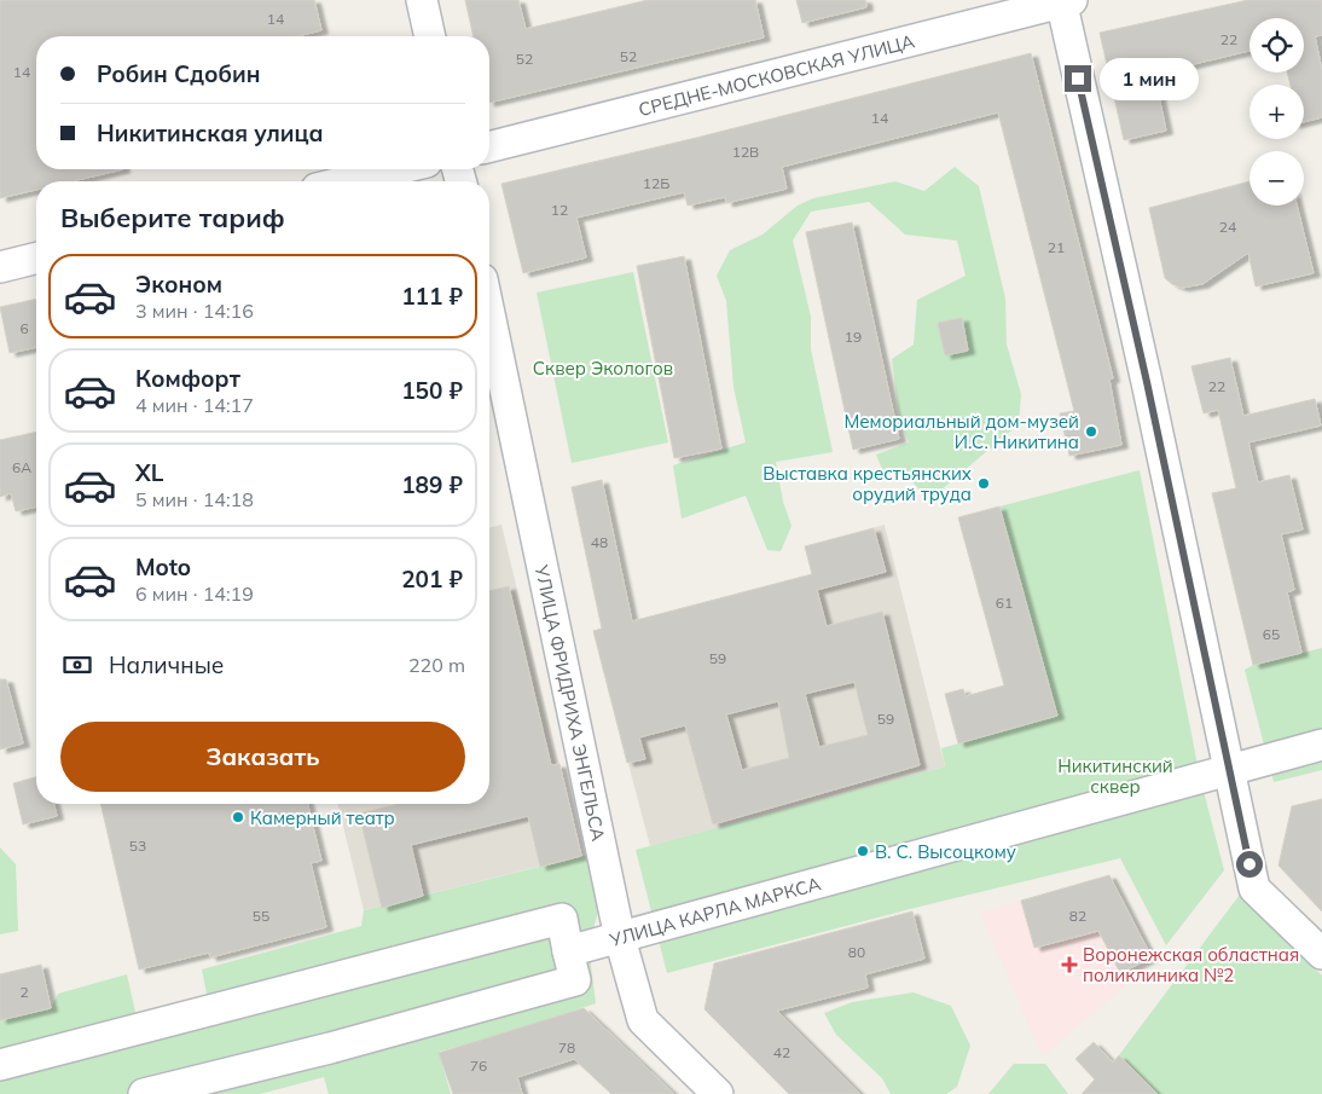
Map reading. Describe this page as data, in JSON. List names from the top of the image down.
{
  "streets": {
    "street": ["СРЕДНЕ-МОСКОВСКАЯ УЛИЦА", "УЛИЦА ФРИДРИХА ЭНГЕЛЬСА", "УЛИЦА КАРЛА МАРКСА"]
  },
  "crossings": [
    ["УЛИЦА ФРИДРИХА ЭНГЕЛЬСА", "УЛИЦА КАРЛА МАРКСА"]
  ],
  "parks": ["Сквер Экологов", "Никитинский сквер"],
  "places": {
    "other": [
      "Мемориальный дом-музей И.С. Никитина",
      "Выставка крестьянских орудий труда",
      "Камерный театр",
      "В. С. Высоцкому"
    ],
    "health": ["Воронежская областная поликлиника №2"]
  },
  "house_numbers": [
    "14",
    "22",
    "52",
    "52",
    "14",
    "14",
    "12В",
    "12Б",
    "12",
    "24",
    "21",
    "6",
    "19",
    "22",
    "6А",
    "48",
    "61",
    "65",
    "59",
    "59",
    "53",
    "55",
    "82",
    "80",
    "2",
    "78",
    "42",
    "76"
  ],
  "page": {
    "map_buttons": ["+", "−"],
    "banner": ["Робин Сдобин", "Никитинская улица"],
    "bubble": "1 мин",
    "heading": "Выберите тариф",
    "list": [
      {
        "name": "Эконом",
        "note": "3 мин · 14:16",
        "value": "111 ₽"
      },
      {
        "name": "Комфорт",
        "note": "4 мин · 14:17",
        "value": "150 ₽"
      },
      {
        "name": "XL",
        "note": "5 мин · 14:18",
        "value": "189 ₽"
      },
      {
        "name": "Moto",
        "note": "6 мин · 14:19",
        "value": "201 ₽"
      }
    ],
    "pay": ["Наличные", "220 m"],
    "buttons": "Заказать"
  }
}
